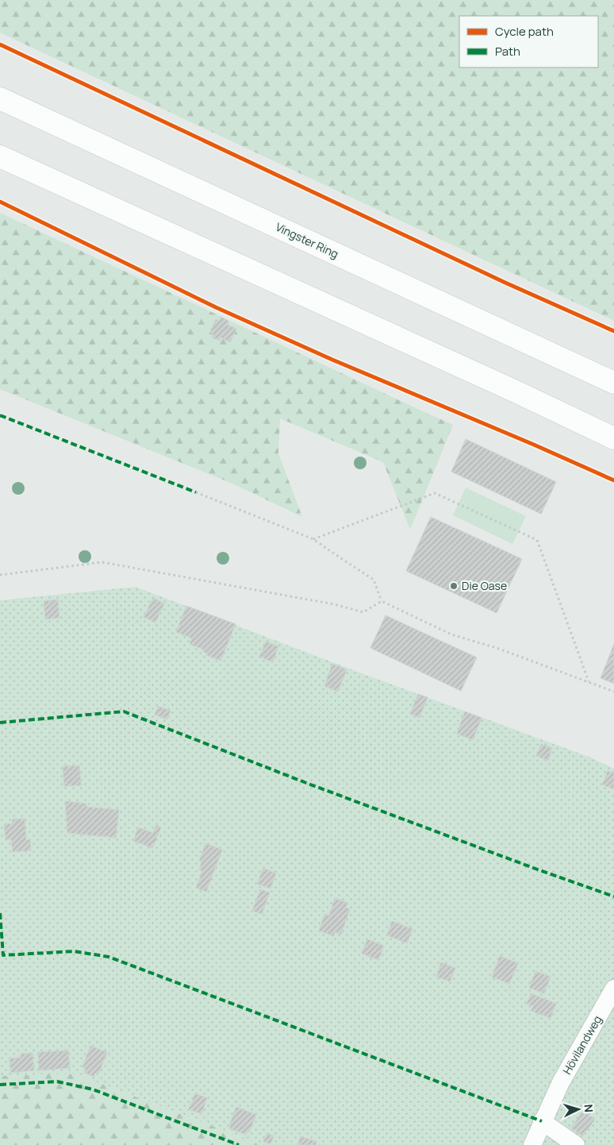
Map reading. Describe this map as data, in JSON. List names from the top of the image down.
{
  "streets": {
    "main road": ["Vingster Ring"],
    "lane": ["Hövilandweg"]
  },
  "places": ["Die Oase"],
  "legend": ["Cycle path", "Path"],
  "north": "right"
}
